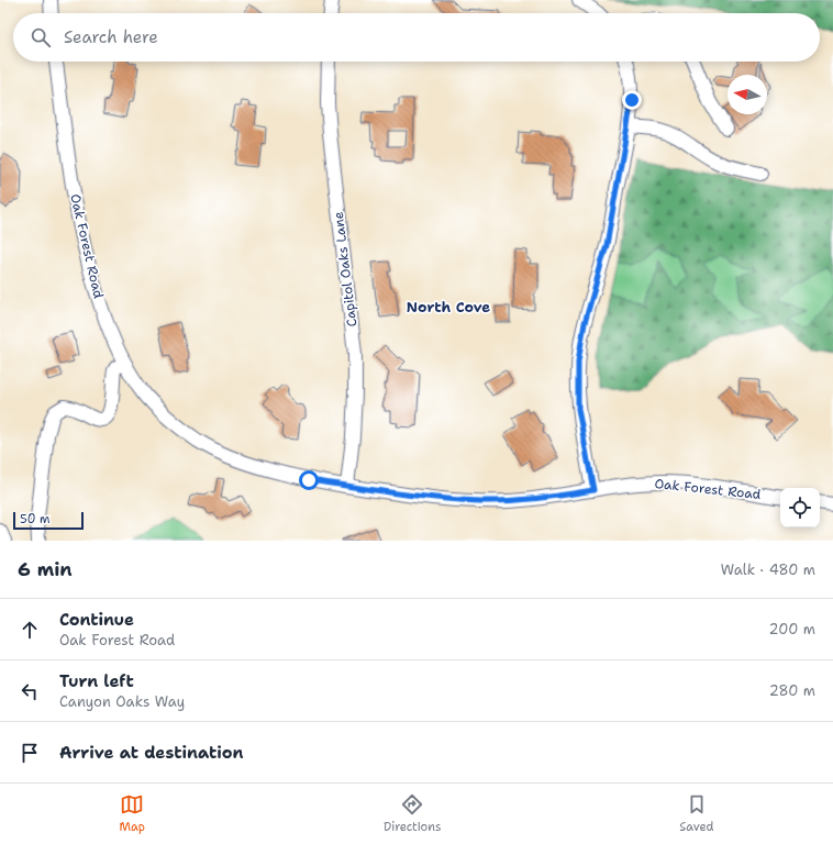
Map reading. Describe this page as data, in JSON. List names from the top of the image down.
{
  "streets": {
    "street": ["Oak Forest Road", "Capitol Oaks Lane"]
  },
  "crossings": [
    ["Oak Forest Road", "Capitol Oaks Lane"]
  ],
  "districts": ["North Cove"],
  "scale_bar": "50 m",
  "north": "left",
  "page": {
    "search": "Search here",
    "scale": "50 m",
    "heading": ["6 min", "Walk · 480 m"],
    "list": [
      ["Continue", "Oak Forest Road", "200 m"],
      ["Turn left", "Canyon Oaks Way", "280 m"],
      "Arrive at destination"
    ],
    "nav": ["Map", "Directions", "Saved"]
  }
}
